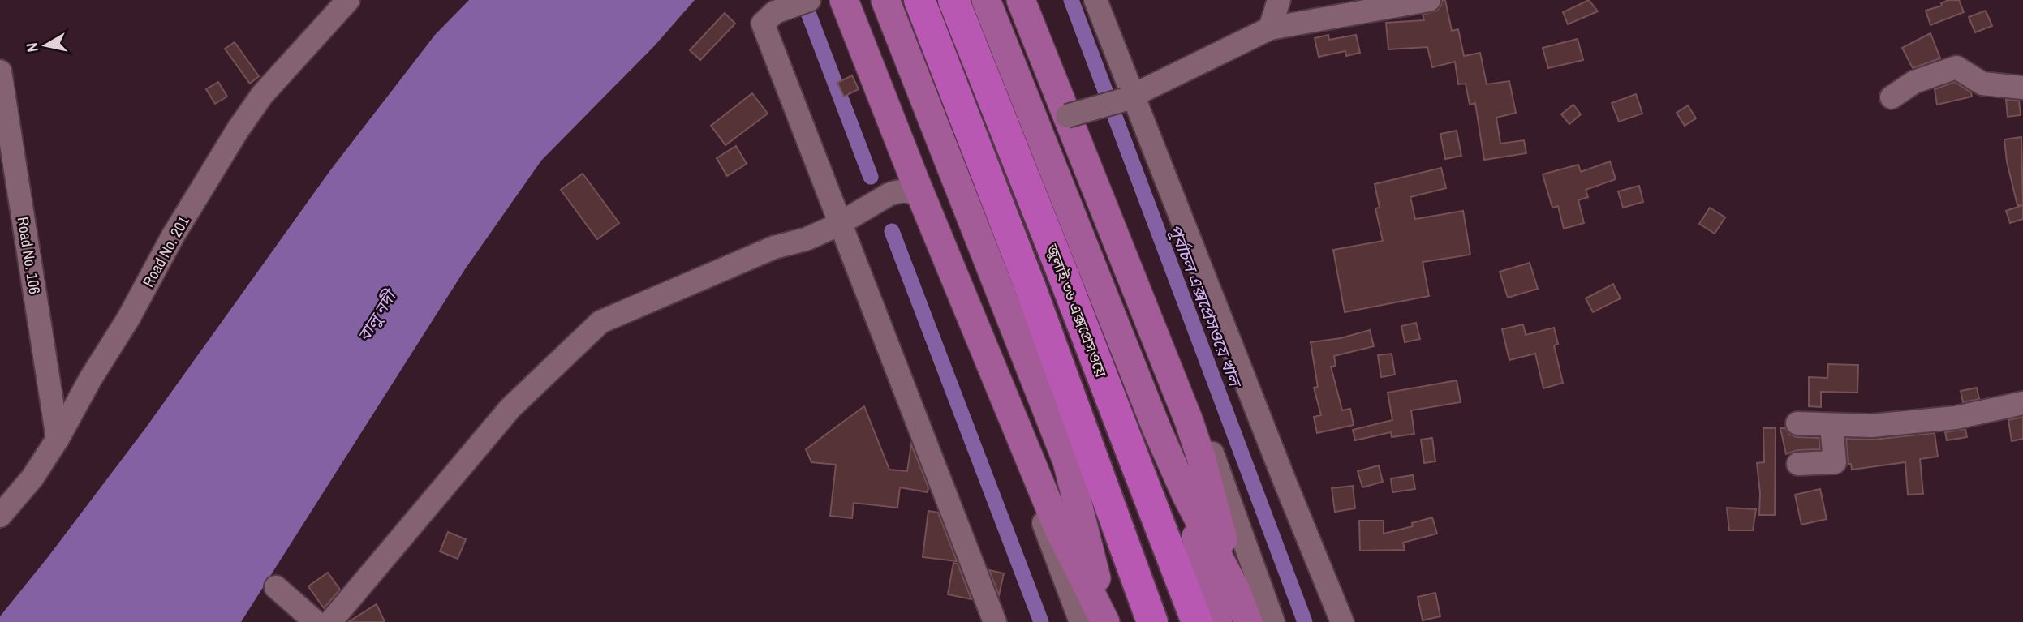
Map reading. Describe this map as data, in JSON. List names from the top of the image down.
{
  "streets": {
    "highway": ["জুলাই ৩৬ এক্সপ্রেসওয়ে"],
    "street": ["Road No. 201", "Road No. 106"]
  },
  "crossings": [
    ["Road No. 201", "Road No. 106"]
  ],
  "water": ["পূর্বাচল এক্সপ্রেসওয়ে খাল", "বালু নদী"],
  "north": "left"
}
